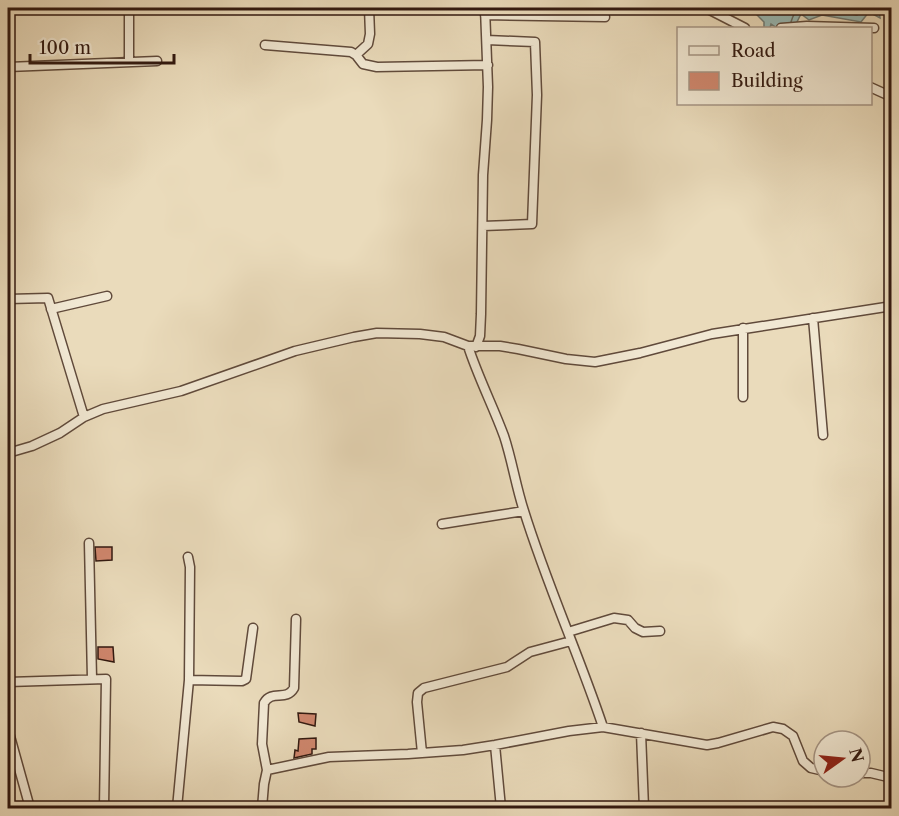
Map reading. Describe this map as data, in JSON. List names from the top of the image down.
{
  "legend": ["Road", "Building"],
  "scale_bar": "100 m",
  "north": "right"
}
